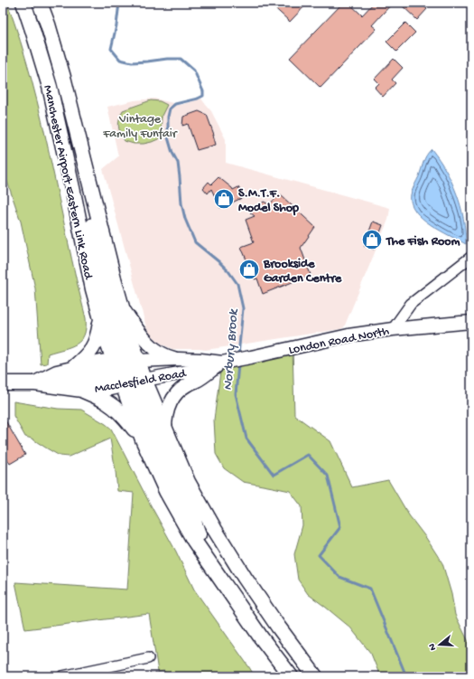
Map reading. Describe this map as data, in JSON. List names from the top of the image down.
{
  "streets": {
    "highway": ["Manchester Airport Eastern Link Road", "Macclesfield Road"],
    "main road": ["London Road North"]
  },
  "crossings": [
    ["Manchester Airport Eastern Link Road", "Macclesfield Road"],
    ["London Road North", "Macclesfield Road"]
  ],
  "water": ["Norbury Brook"],
  "parks": ["Vintage Family Funfair"],
  "places": {
    "shop": ["S.M.T.F. Model Shop", "The Fish Room", "Brookside Garden Centre"]
  },
  "north": "left"
}
